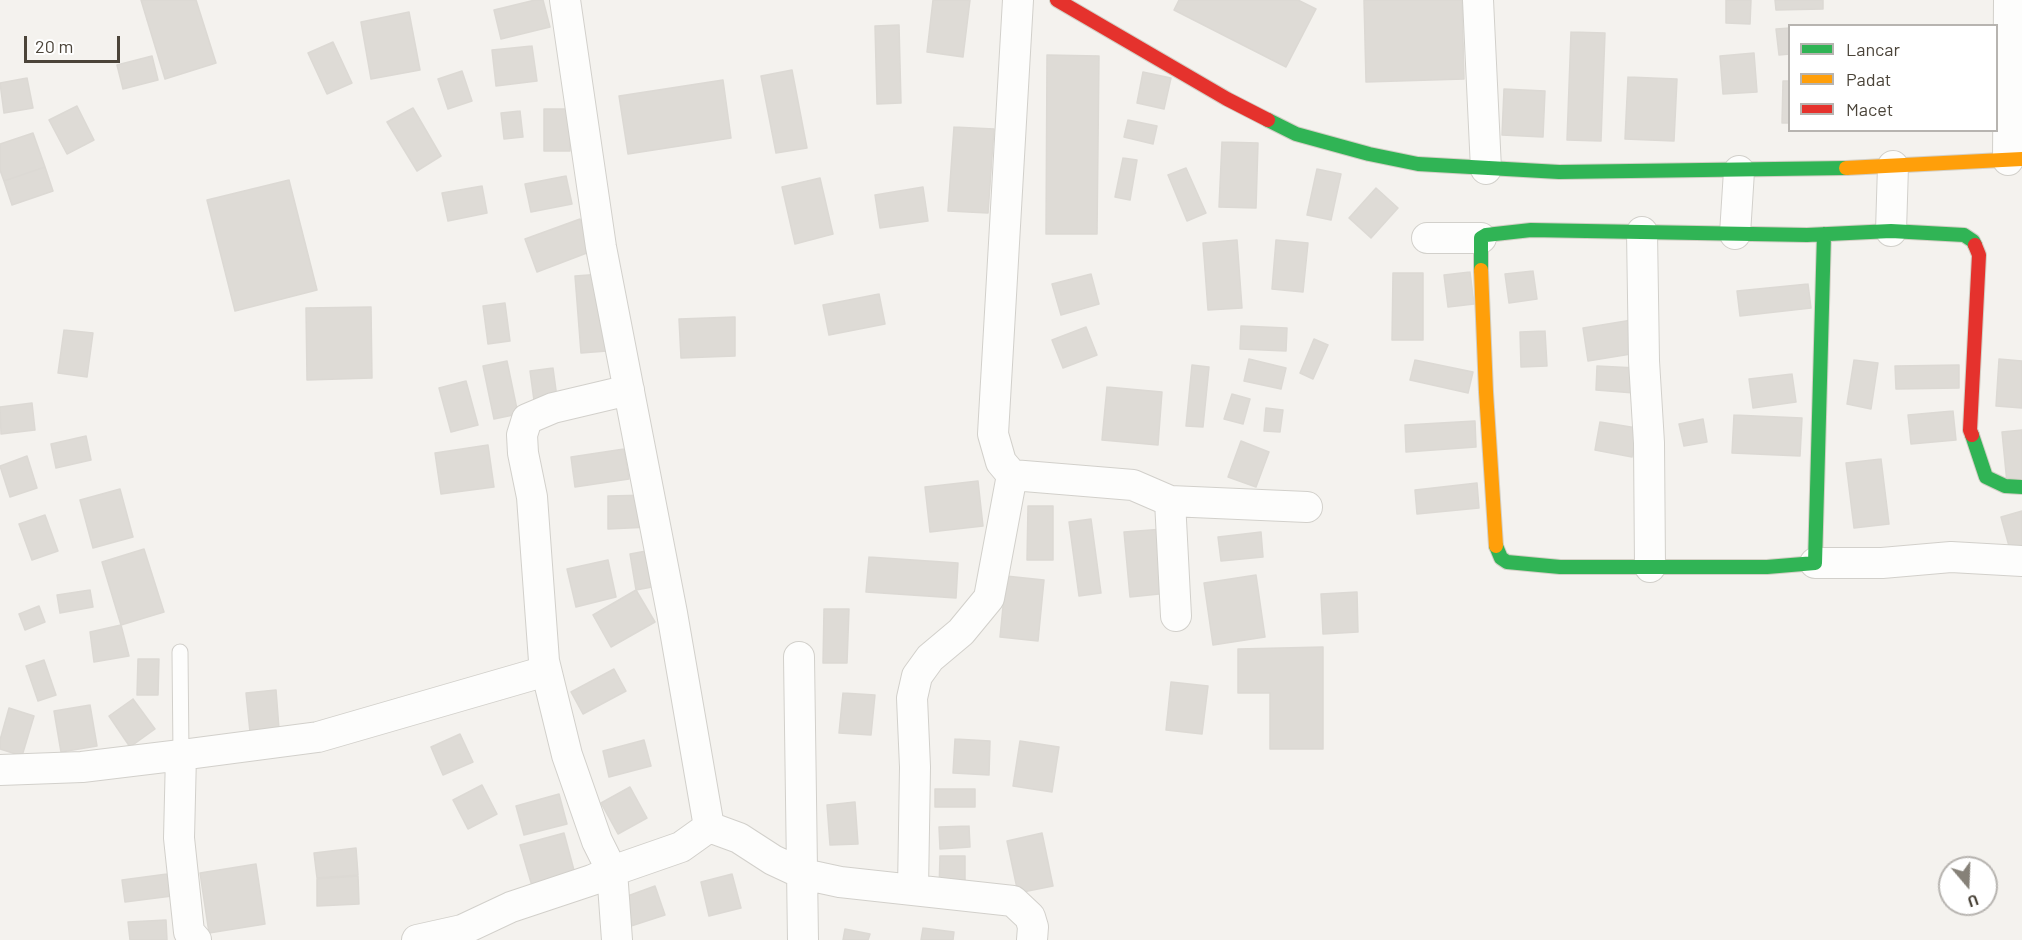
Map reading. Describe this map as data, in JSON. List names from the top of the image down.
{
  "legend": ["Lancar", "Padat", "Macet"],
  "scale_bar": "20 m",
  "north": "bottom"
}
